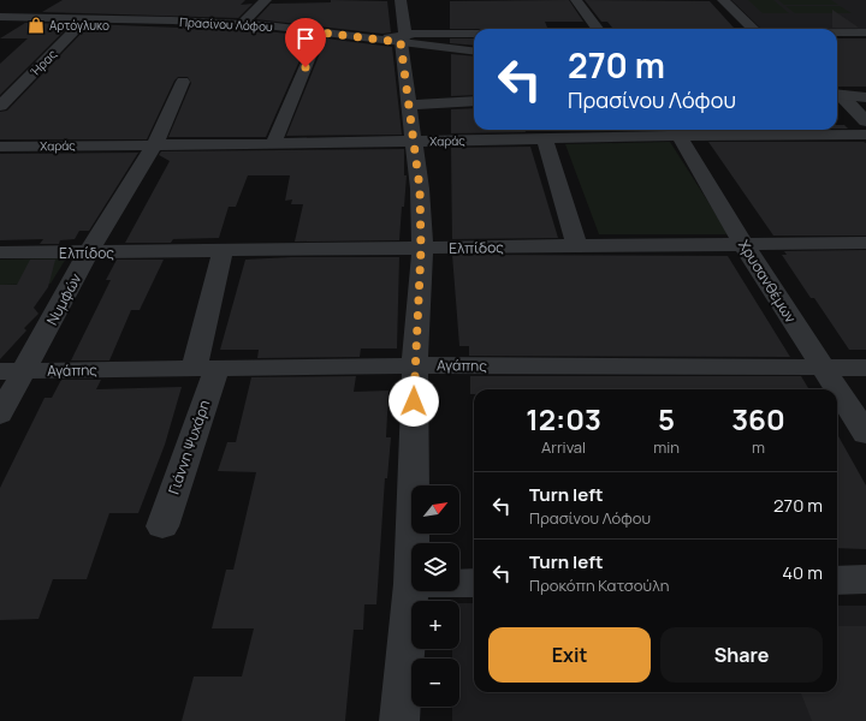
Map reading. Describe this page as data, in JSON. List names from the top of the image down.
{
  "streets": {
    "street": [
      "Πρασίνου Λόφου",
      "Ήρας",
      "Χαράς",
      "Ελπίδος",
      "Χρυσανθέμων",
      "Νυμφών",
      "Αγάπης",
      "Γιάννη Ψυχάρη"
    ]
  },
  "crossings": [
    ["Πρασίνου Λόφου", "Ήρας"],
    ["Χαράς", "Χρυσανθέμων"],
    ["Χαράς", "Νυμφών"],
    ["Ελπίδος", "Χρυσανθέμων"],
    ["Ελπίδος", "Νυμφών"],
    ["Ελπίδος", "Γιάννη Ψυχάρη"],
    ["Χρυσανθέμων", "Αγάπης"],
    ["Νυμφών", "Αγάπης"],
    ["Αγάπης", "Γιάννη Ψυχάρη"]
  ],
  "places": {
    "shop": ["Αρτόγλυκο"]
  },
  "north": "top right",
  "page": {
    "turn": ["270 m", "Πρασίνου Λόφου"],
    "eta": [
      "12:03",
      "Arrival",
      "5",
      "min",
      "360",
      "m"
    ],
    "list": [
      {
        "name": "Turn left",
        "note": "Πρασίνου Λόφου",
        "value": "270 m"
      },
      {
        "name": "Turn left",
        "note": "Προκόπη Κατσούλη",
        "value": "40 m"
      }
    ],
    "map_buttons": ["+", "−"],
    "buttons": ["Exit", "Share"]
  }
}
